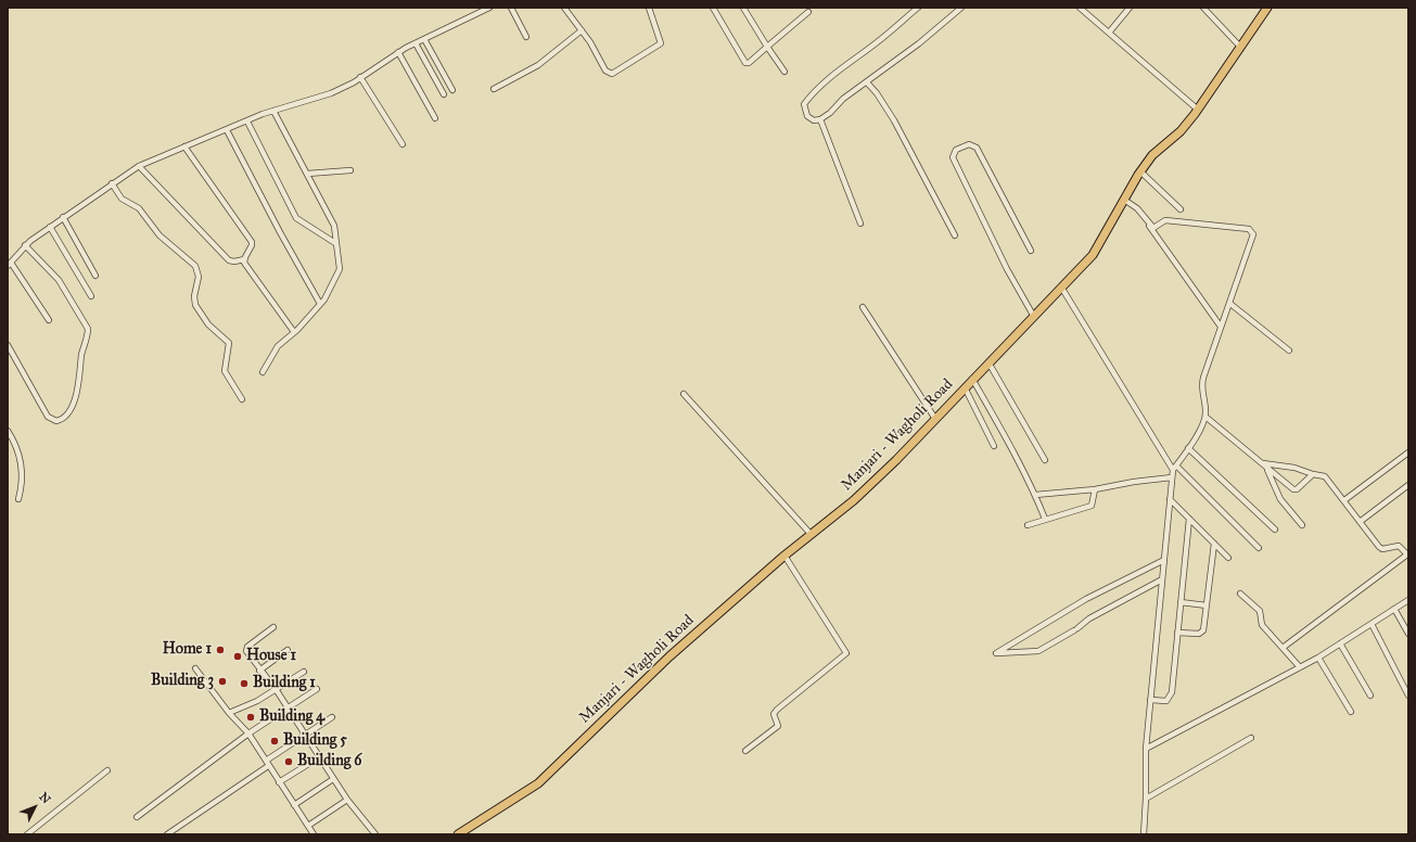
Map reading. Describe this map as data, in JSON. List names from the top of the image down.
{
  "streets": {
    "main road": ["Manjari - Wagholi Road"]
  },
  "places": [
    "Home 1",
    "House 1",
    "Building 3",
    "Building 1",
    "Building 4",
    "Building 5",
    "Building 6"
  ],
  "north": "top right"
}
